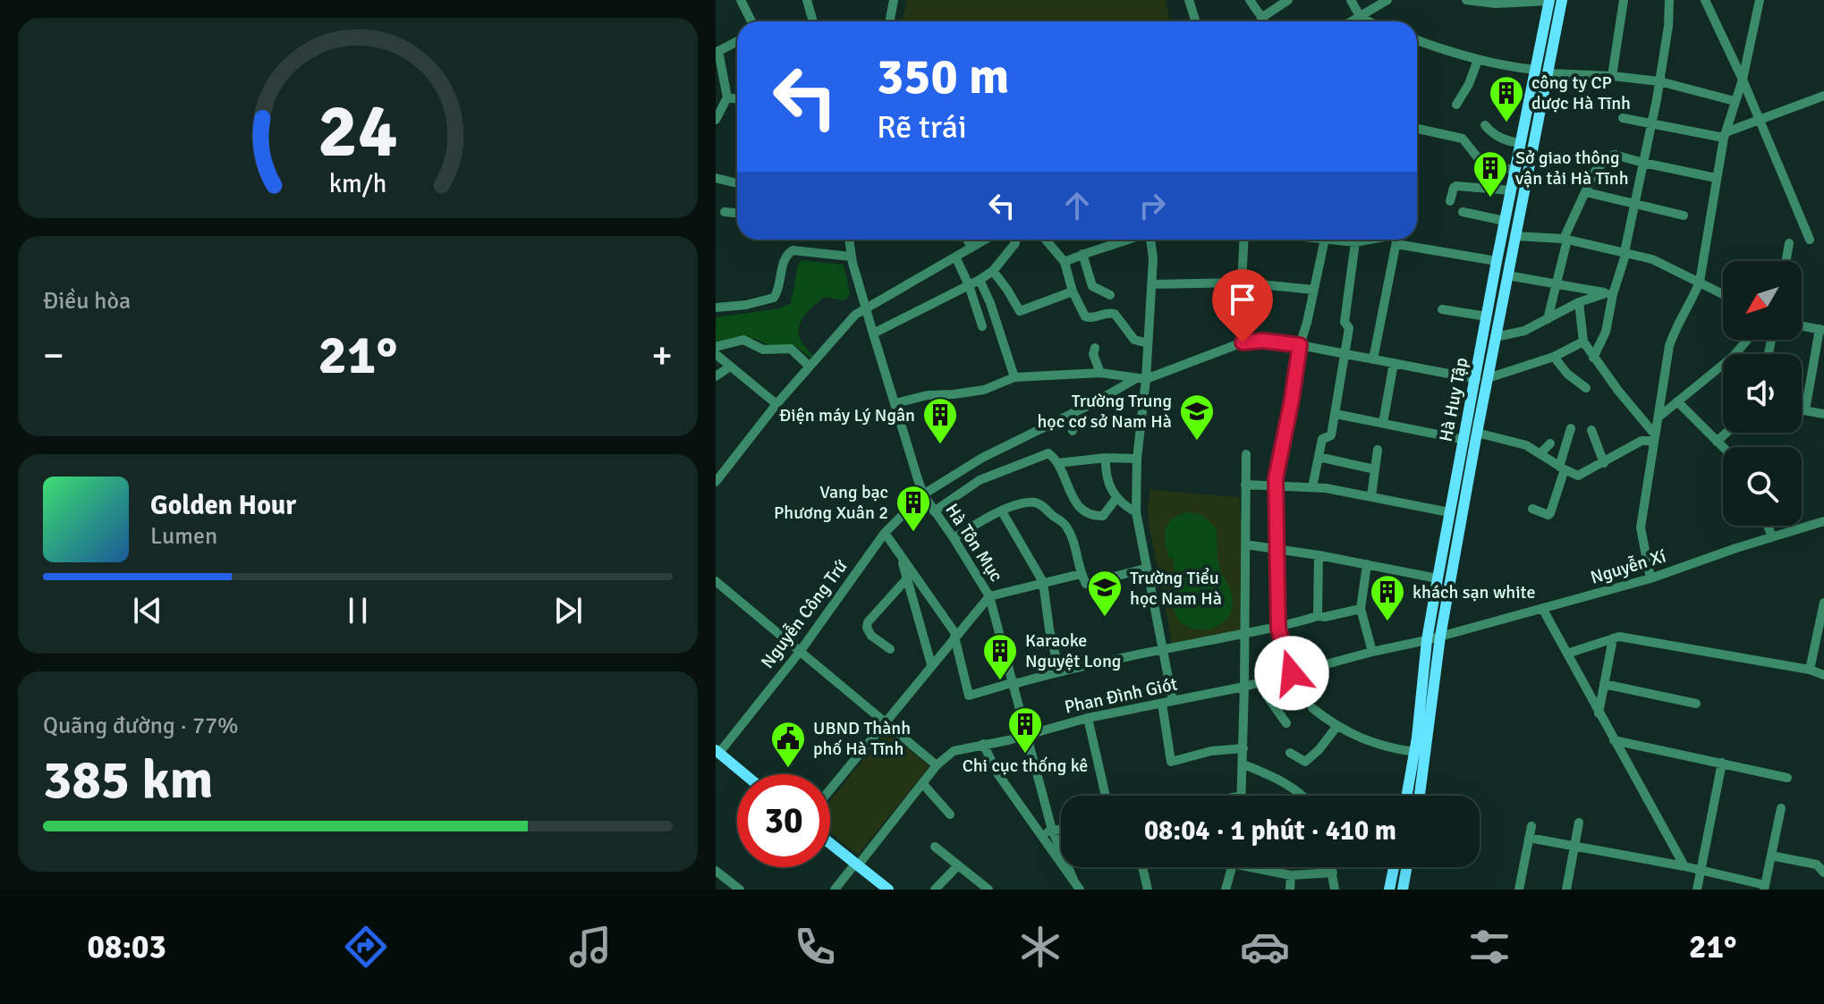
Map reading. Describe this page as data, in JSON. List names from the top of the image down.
{
  "streets": {
    "main road": ["Hà Huy Tập"],
    "street": [
      "Hà Tôn Mục",
      "Nguyễn Xí",
      "Nguyễn Công Trứ",
      "Phan Đình Giót"
    ]
  },
  "crossings": [
    ["Hà Huy Tập", "Nguyễn Xí"],
    ["Hà Huy Tập", "Phan Đình Giót"],
    ["Hà Tôn Mục", "Nguyễn Công Trứ"],
    ["Hà Tôn Mục", "Phan Đình Giót"],
    ["Nguyễn Xí", "Phan Đình Giót"]
  ],
  "places": {
    "building": [
      "công ty CP dược Hà Tĩnh",
      "Sở giao thông vận tải Hà Tĩnh",
      "Điện máy Lý Ngân",
      "Vang bạc Phương Xuân 2",
      "khách sạn white",
      "Karaoke Nguyệt Long",
      "Chi cục thống kê"
    ],
    "school or university": ["Trường Trung học cơ sở Nam Hà", "Trường Tiểu học Nam Hà"],
    "public building": ["UBND Thành phố Hà Tĩnh"]
  },
  "north": "bottom left",
  "page": {
    "turn": ["350 m", "Rẽ trái"],
    "tile": [
      "Điều hòa",
      ["Quãng đường · 77%", "385 km"]
    ],
    "heat": ["−", "21°", "+"],
    "song": ["Golden Hour", "Lumen"],
    "limit": "30",
    "trip": "08:04 · 1 phút · 410 m",
    "tabs": ["08:03", "21°"],
    "gauge": ["24", "km/h"]
  }
}
